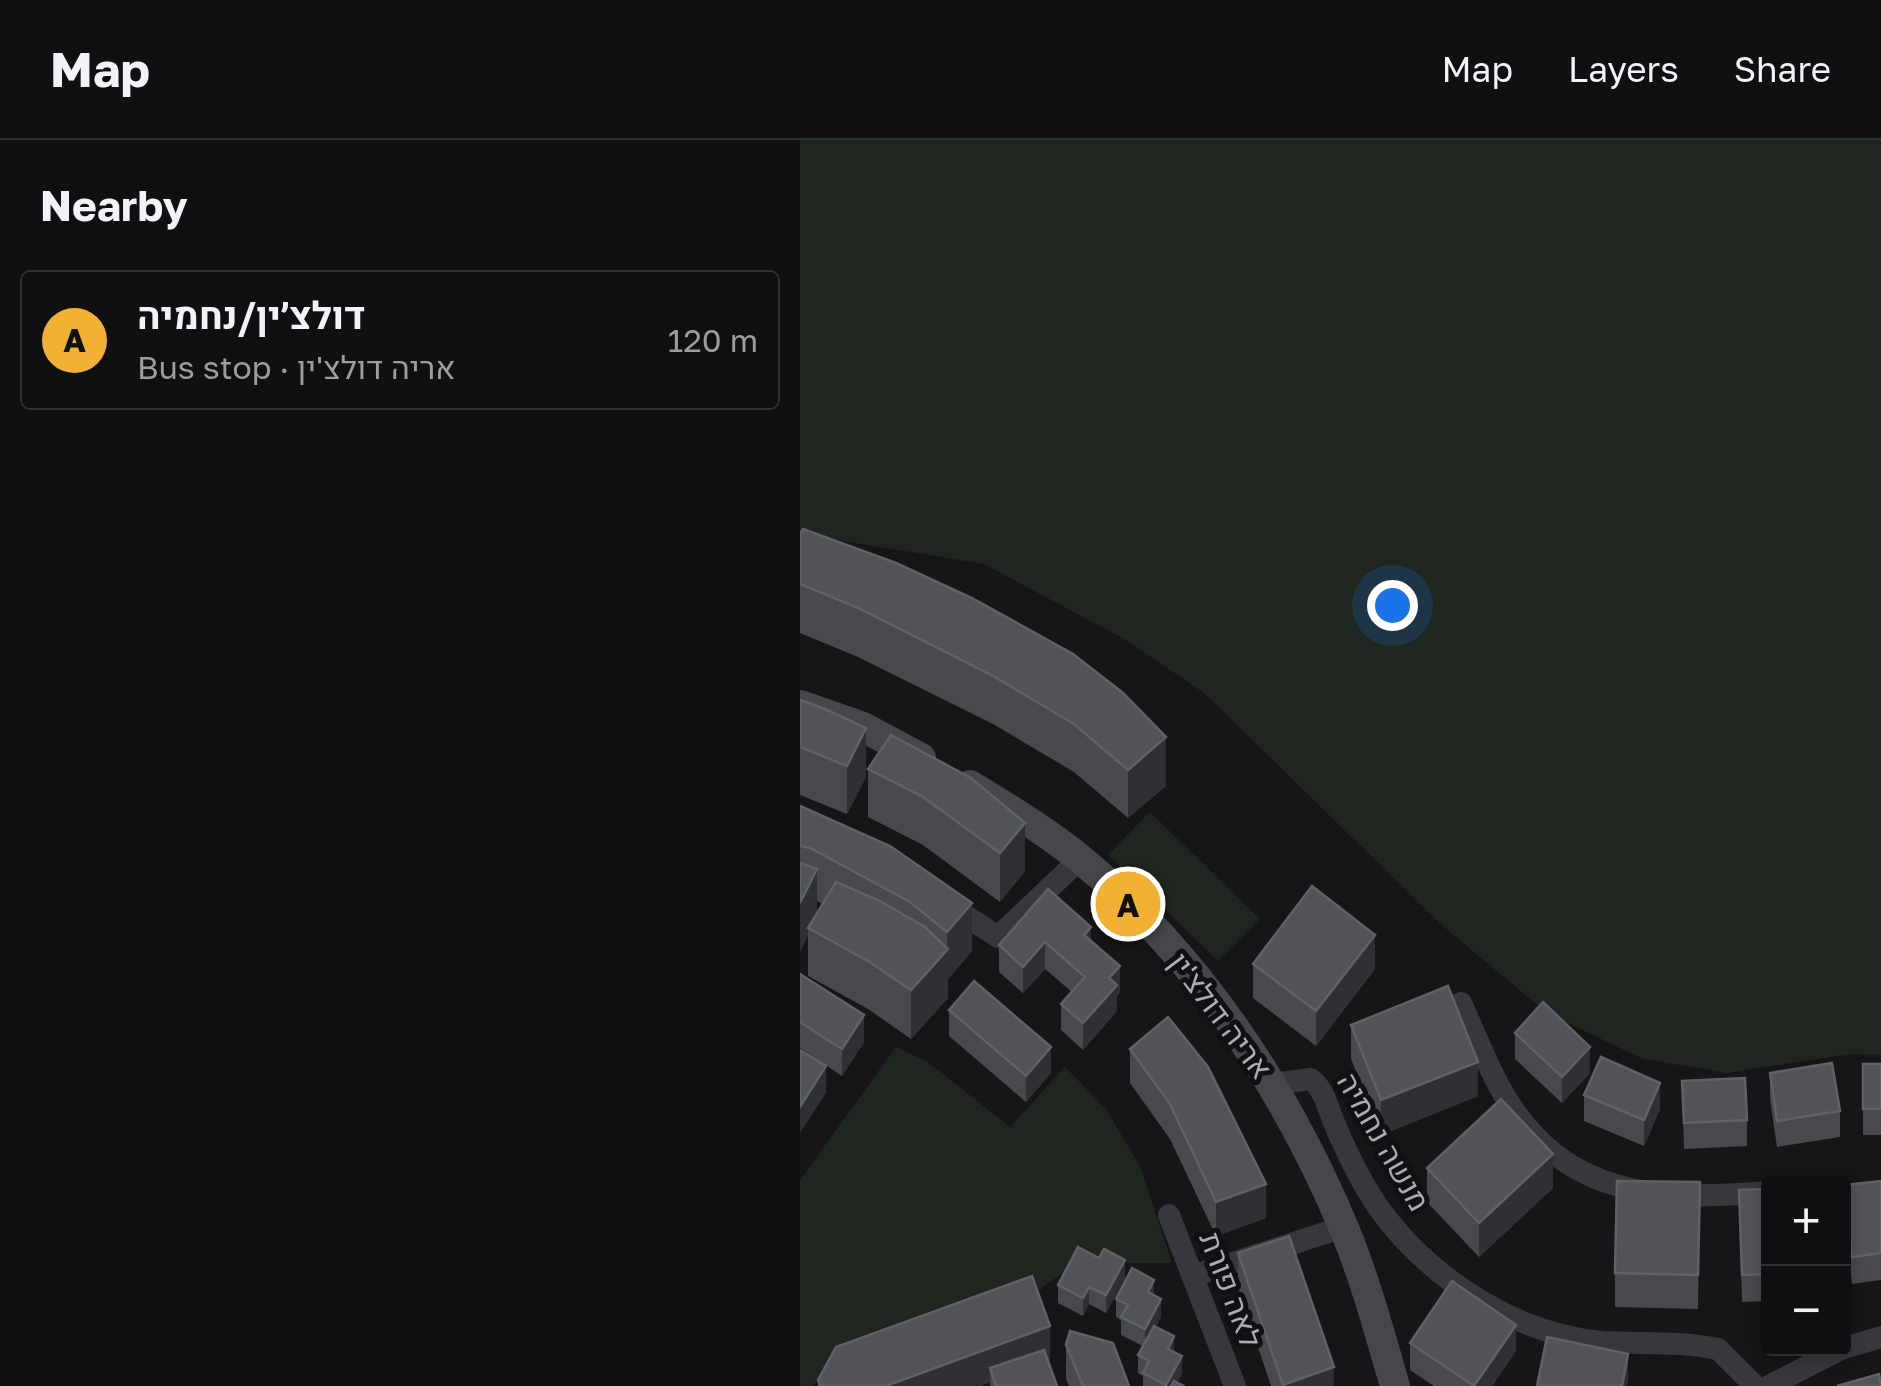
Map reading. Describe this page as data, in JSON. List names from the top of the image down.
{
  "streets": {
    "street": ["אריה דולצ'ין", "מנשה נחמיה", "לאה פורת"]
  },
  "crossings": [
    ["אריה דולצ'ין", "מנשה נחמיה"]
  ],
  "page": {
    "header": "Map",
    "nav": ["Map", "Layers", "Share"],
    "heading": "Nearby",
    "list": [
      {
        "mark": "A",
        "name": "דולצ׳ין/נחמיה",
        "note": "Bus stop · אריה דולצ'ין",
        "value": "120 m"
      }
    ],
    "pins": "A",
    "map_buttons": ["+", "−"]
  }
}
